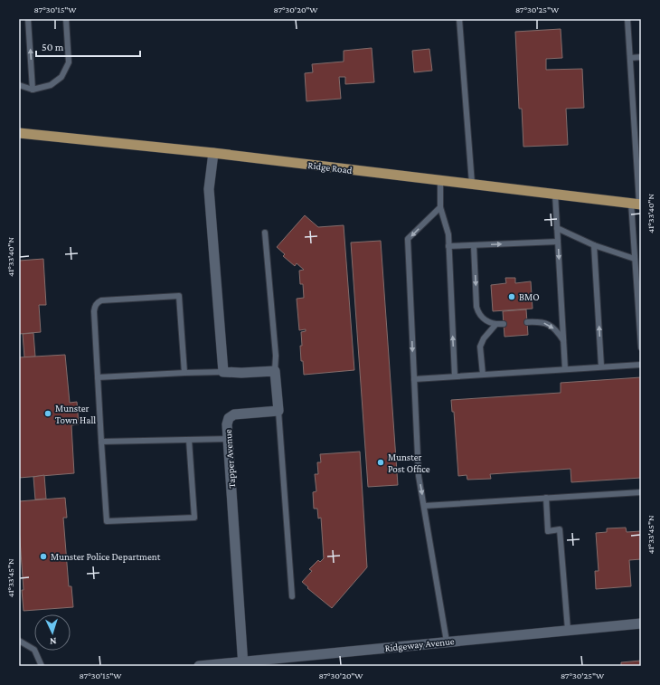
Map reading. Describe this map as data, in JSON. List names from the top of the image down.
{
  "streets": {
    "main road": ["Ridge Road"],
    "street": ["Tapper Avenue", "Ridgeway Avenue"]
  },
  "crossings": [
    ["Tapper Avenue", "Ridgeway Avenue"]
  ],
  "places": [
    "BMO",
    "Munster Town Hall",
    "Munster Post Office",
    "Munster Police Department"
  ],
  "scale_bar": "50 m",
  "north": "bottom",
  "coordinates": [
    "87°30'15\"W",
    "87°30'20\"W",
    "87°30'25\"W",
    "41°33'40\"N",
    "41°33'45\"N"
  ]
}
